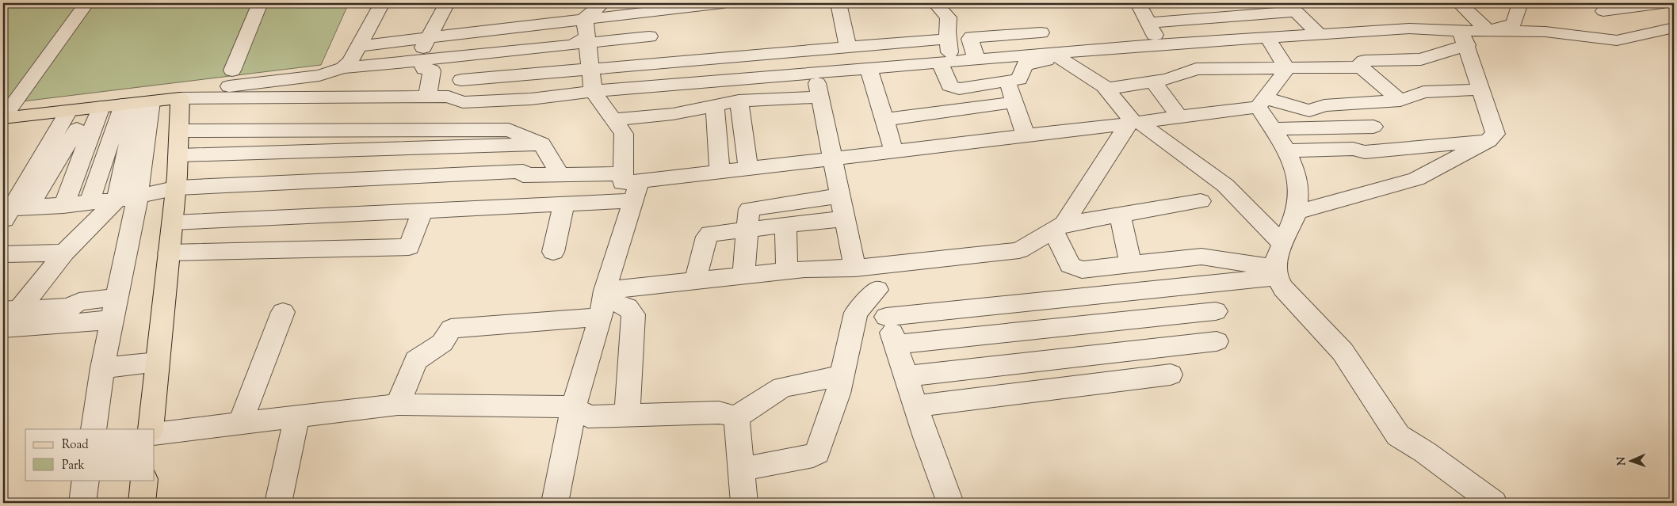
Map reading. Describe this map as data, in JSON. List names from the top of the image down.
{
  "legend": ["Road", "Park"],
  "north": "left"
}
